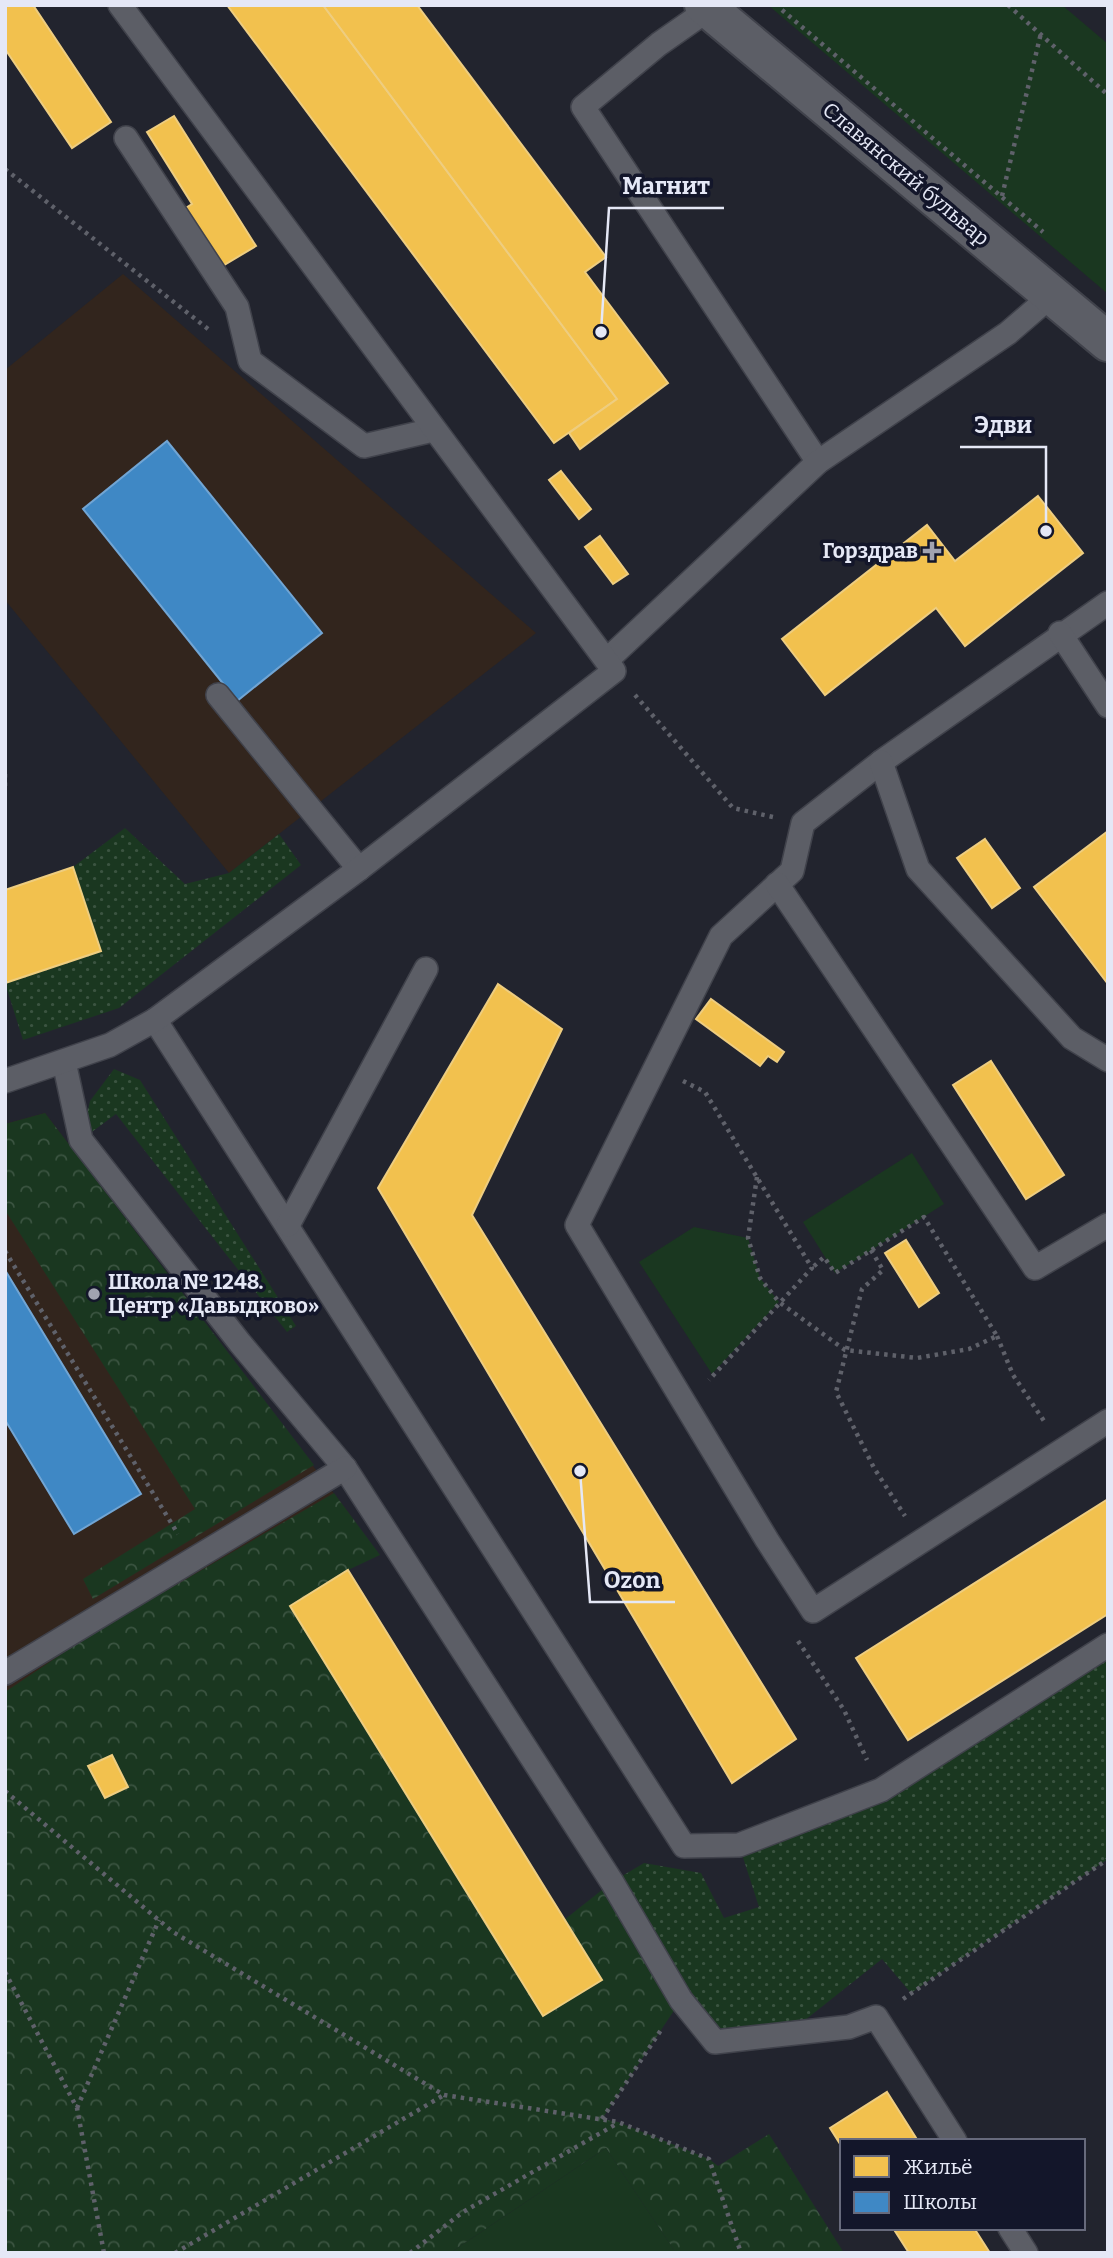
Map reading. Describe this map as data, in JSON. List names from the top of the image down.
{
  "streets": {
    "street": ["Славянский бульвар"]
  },
  "places": {
    "other": [
      "Магнит",
      "Эдви",
      "Школа № 1248. Центр «Давыдково»",
      "Ozon"
    ],
    "health": ["Горздрав"]
  },
  "legend": ["Жильё", "Школы"]
}
